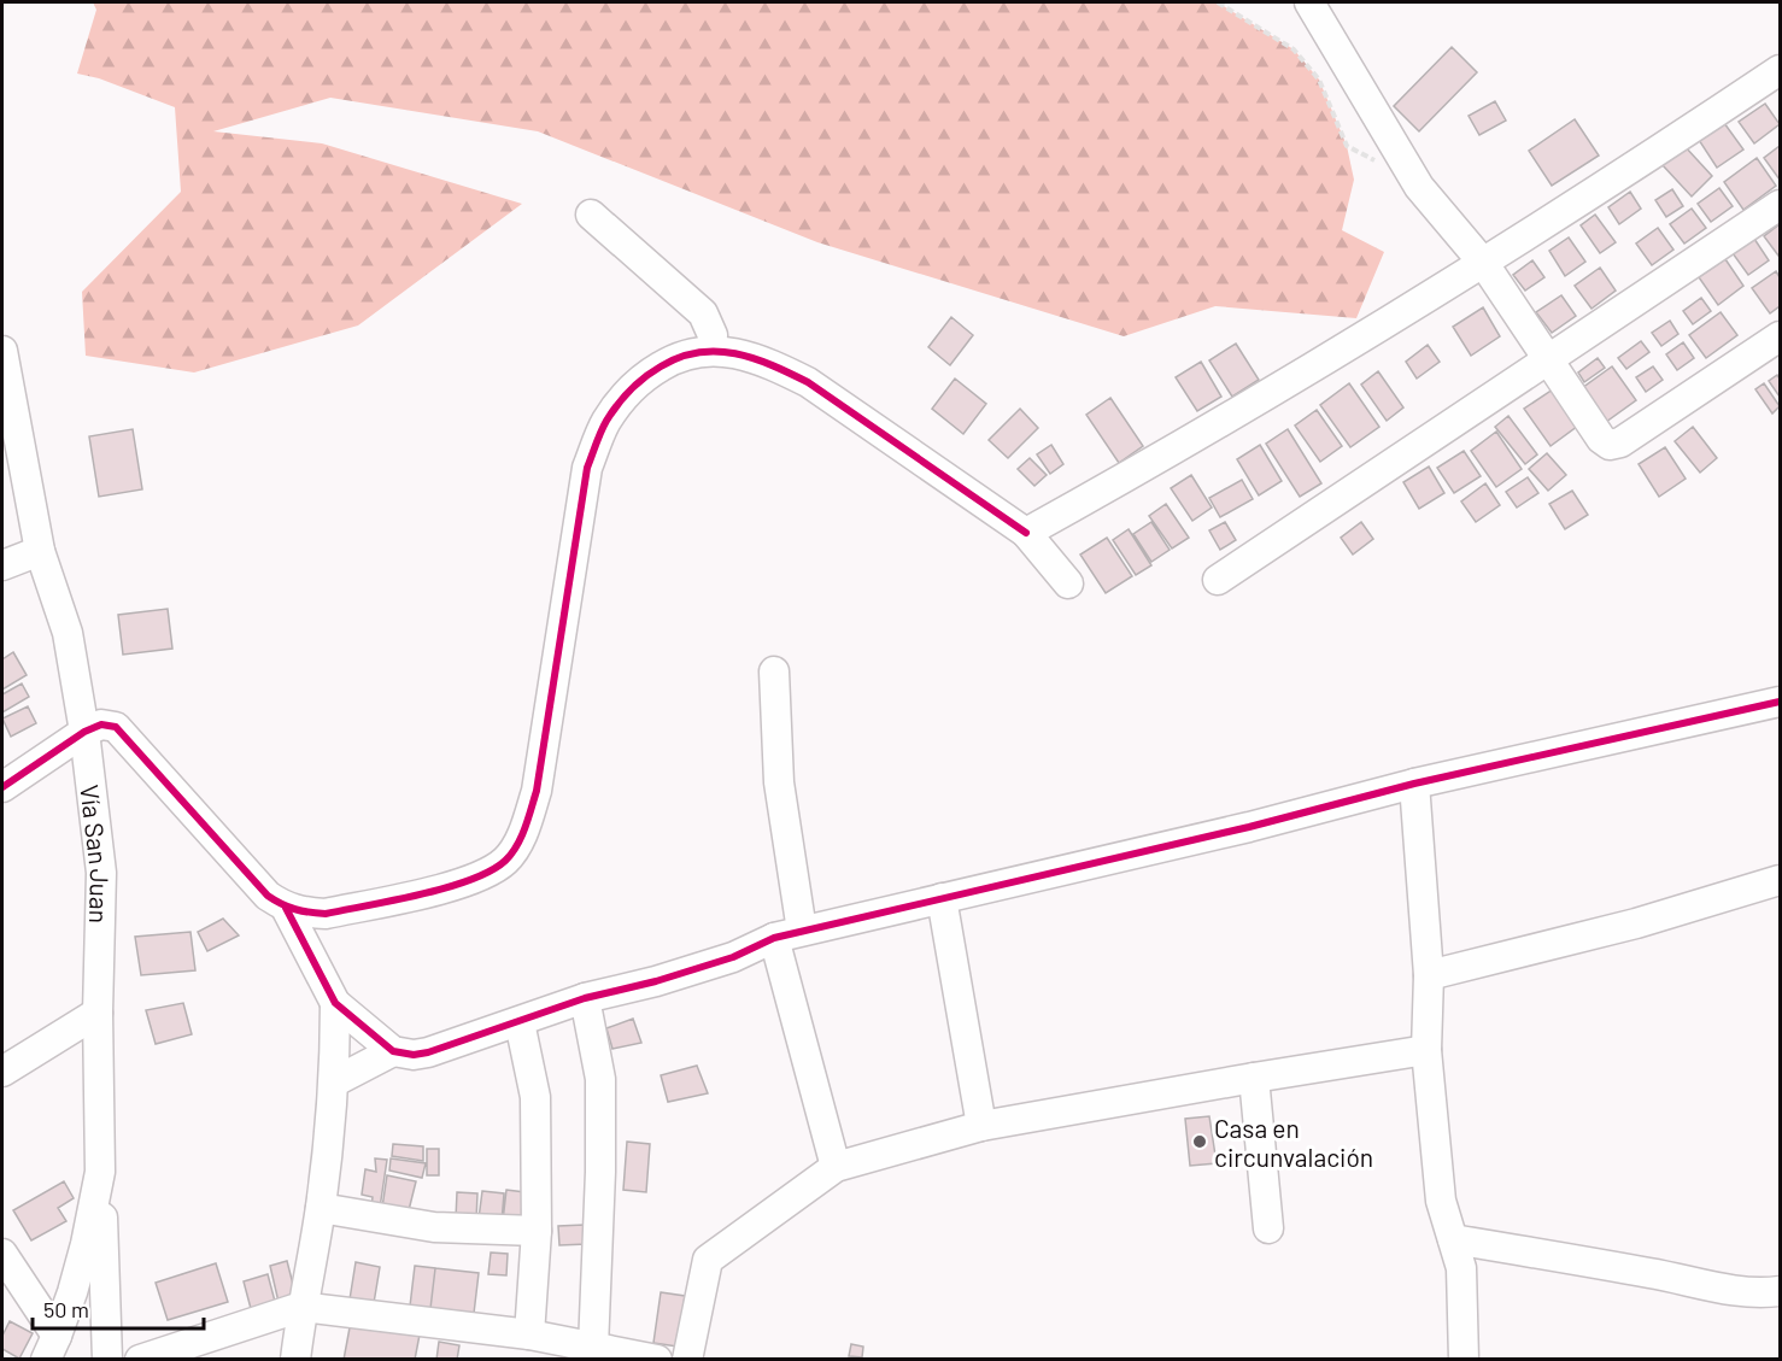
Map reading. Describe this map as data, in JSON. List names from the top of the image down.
{
  "streets": {
    "street": ["Vía San Juan"]
  },
  "places": ["Casa en circunvalación"],
  "scale_bar": "50 m"
}
